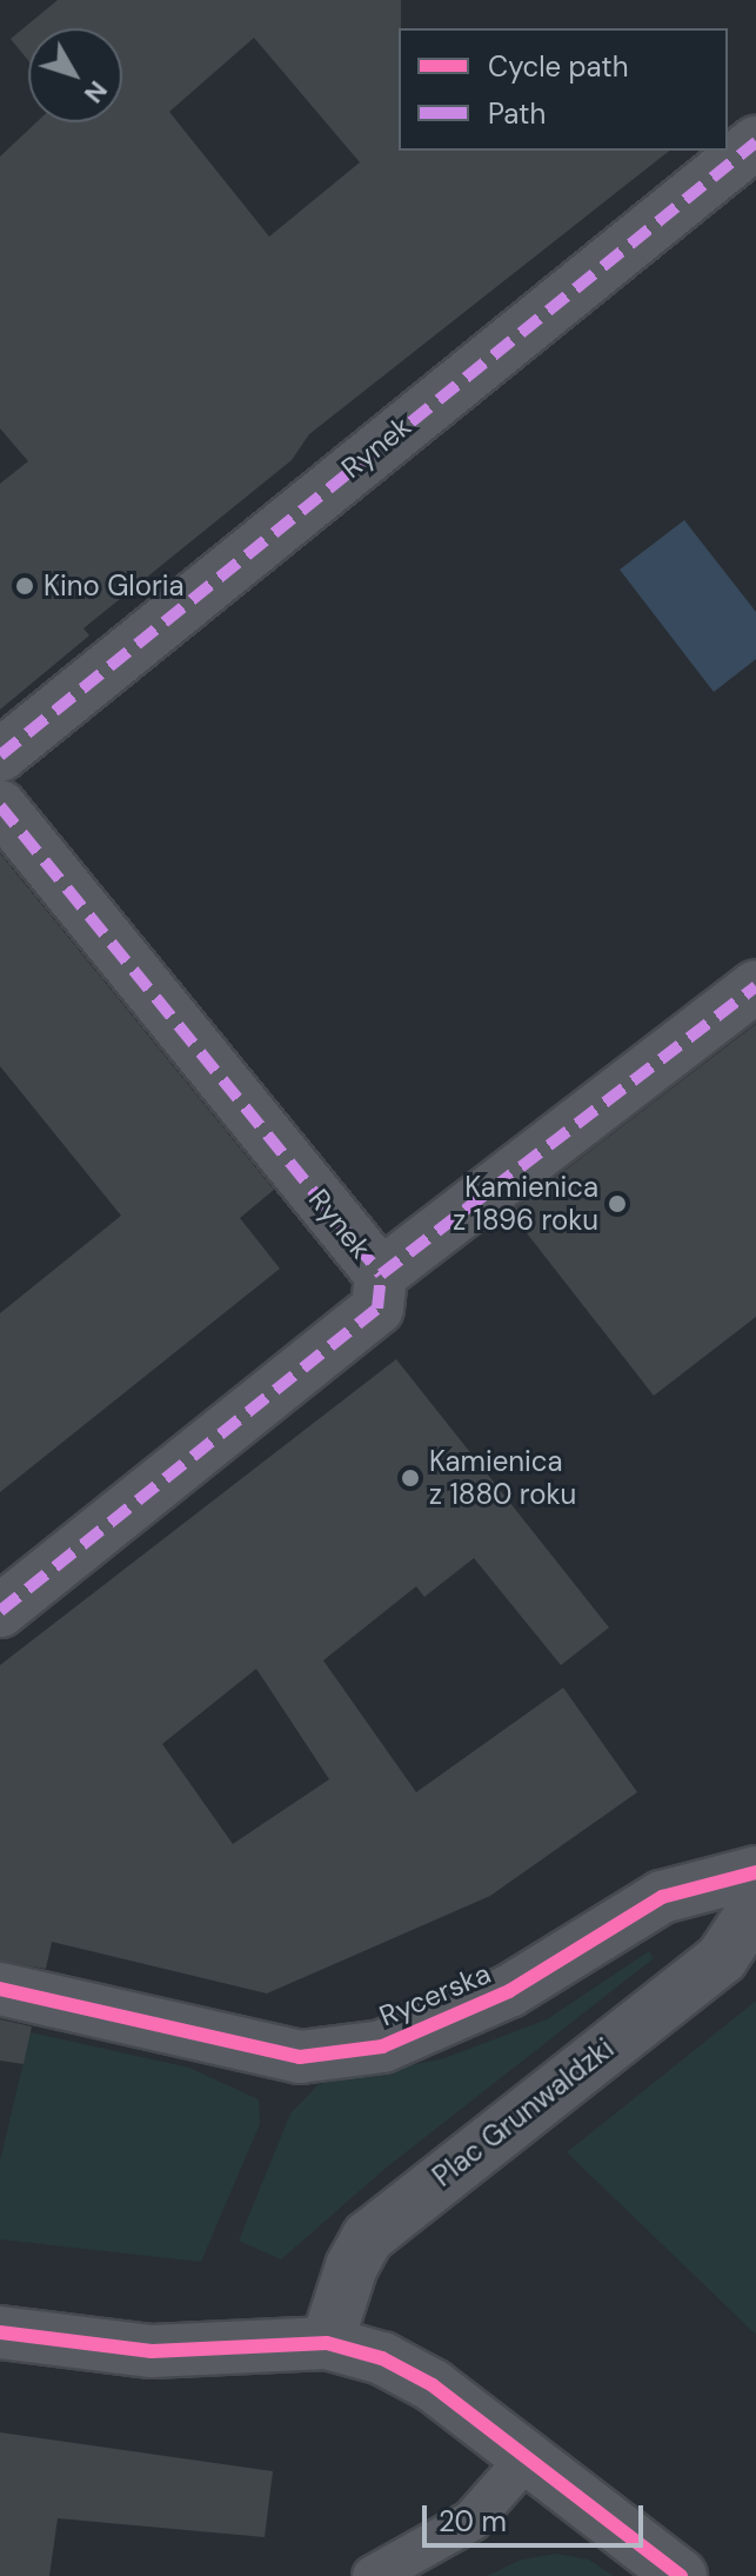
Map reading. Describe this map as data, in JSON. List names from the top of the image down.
{
  "streets": {
    "street": ["Rynek", "Rycerska", "Plac Grunwaldzki"]
  },
  "places": ["Kino Gloria", "Kamienica z 1896 roku", "Kamienica z 1880 roku"],
  "legend": ["Cycle path", "Path"],
  "scale_bar": "20 m",
  "north": "bottom right"
}
